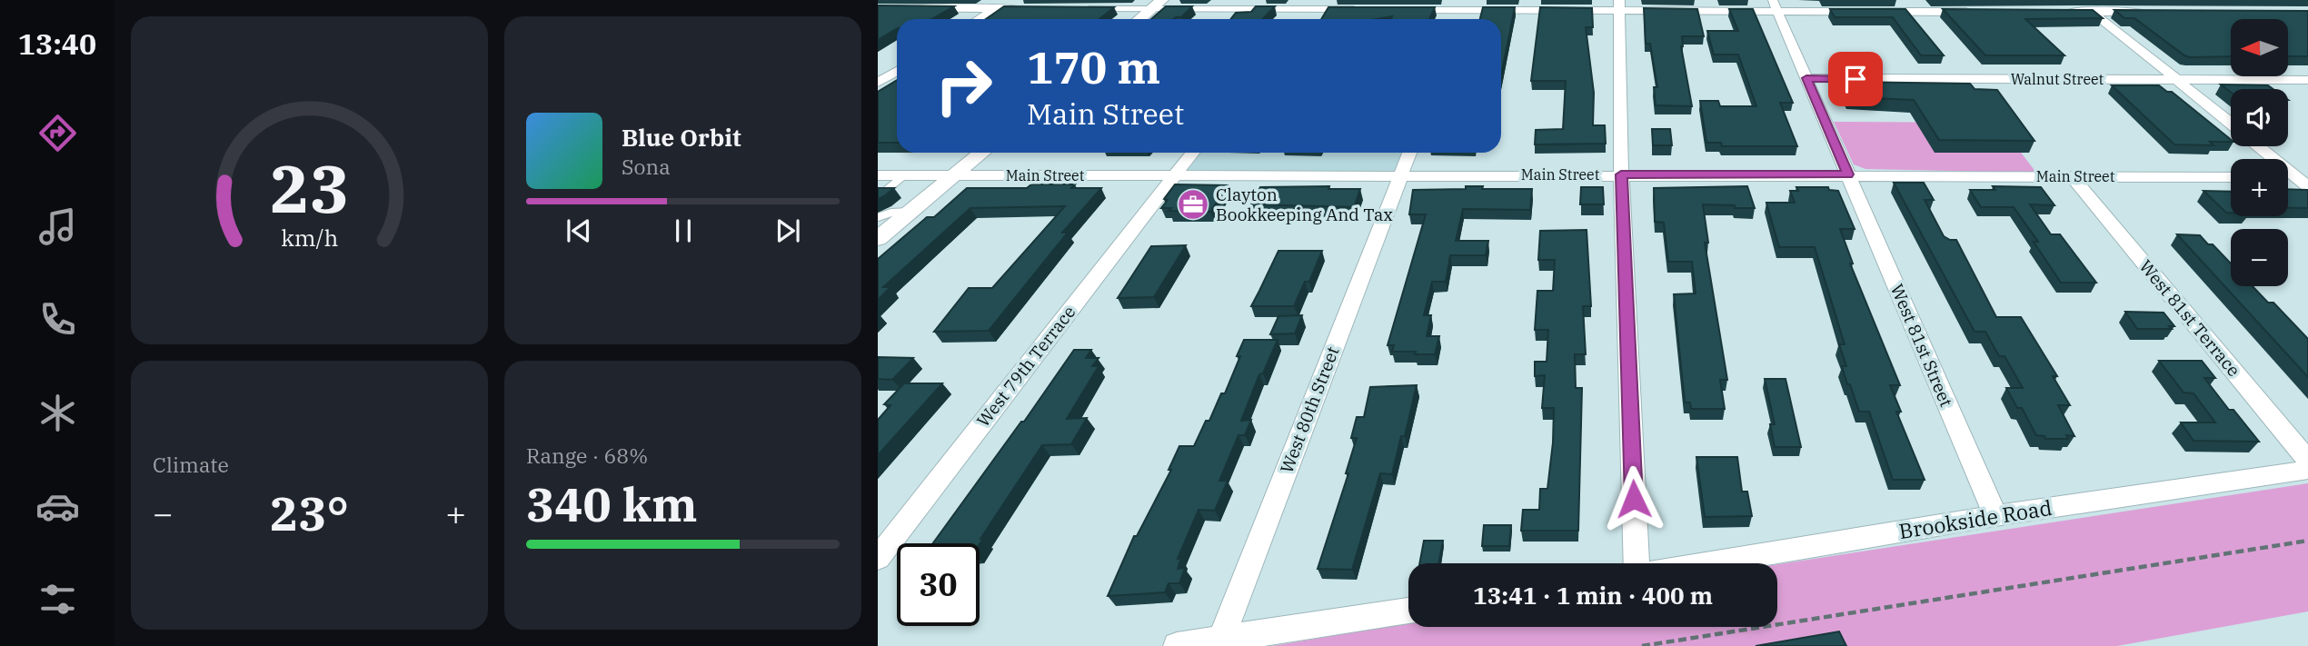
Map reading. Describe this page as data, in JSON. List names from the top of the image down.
{
  "streets": {
    "street": [
      "Walnut Street",
      "Main Street",
      "West 81st Terrace",
      "West 81st Street",
      "West 79th Terrace",
      "West 80th Street",
      "Brookside Road"
    ]
  },
  "crossings": [
    ["Walnut Street", "West 81st Street"],
    ["Main Street", "West 81st Terrace"],
    ["Main Street", "West 81st Street"],
    ["Main Street", "West 79th Terrace"],
    ["Main Street", "West 80th Street"],
    ["West 81st Street", "Brookside Road"]
  ],
  "places": {
    "office": ["Clayton Bookkeeping And Tax"]
  },
  "north": "left",
  "page": {
    "tabs": "13:40",
    "map_buttons": ["+", "−"],
    "turn": ["170 m", "Main Street"],
    "song": ["Blue Orbit", "Sona"],
    "tile": [
      "Climate",
      ["Range · 68%", "340 km"]
    ],
    "heat": ["−", "23°", "+"],
    "limit": "30",
    "trip": "13:41 · 1 min · 400 m",
    "gauge": ["23", "km/h"]
  }
}
